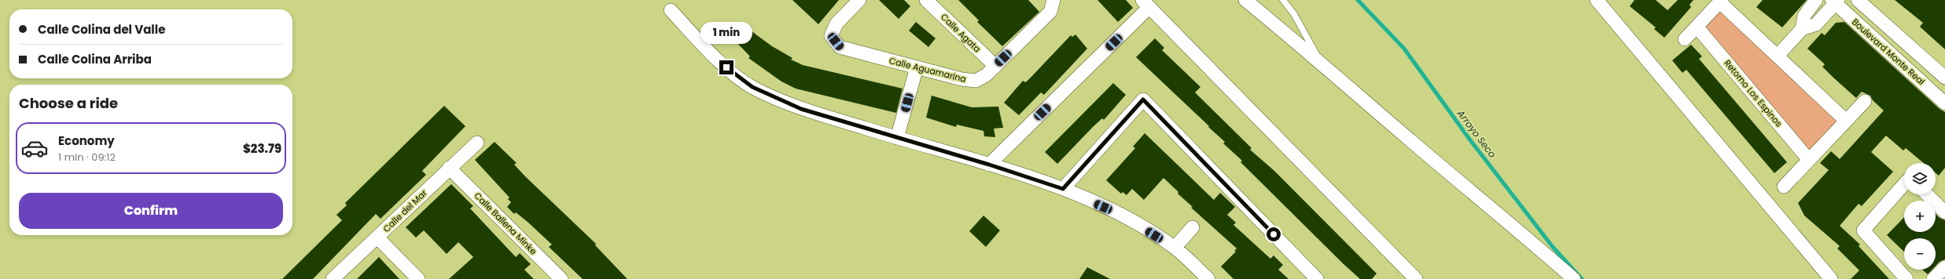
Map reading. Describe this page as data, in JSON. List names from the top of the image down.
{
  "streets": {
    "street": [
      "Calle Agata",
      "Boulevard Monte Real",
      "Calle Aguamarina",
      "Retorno Los Espinos",
      "Calle del Mar",
      "Calle Ballena Minke"
    ]
  },
  "crossings": [
    ["Calle Agata", "Calle Aguamarina"],
    ["Calle del Mar", "Calle Ballena Minke"]
  ],
  "water": ["Arroyo Seco"],
  "page": {
    "banner": ["Calle Colina del Valle", "Calle Colina Arriba"],
    "bubble": "1 min",
    "heading": "Choose a ride",
    "list": [
      {
        "name": "Economy",
        "note": "1 min · 09:12",
        "value": "$23.79"
      }
    ],
    "map_buttons": ["+", "−"],
    "buttons": "Confirm"
  }
}
